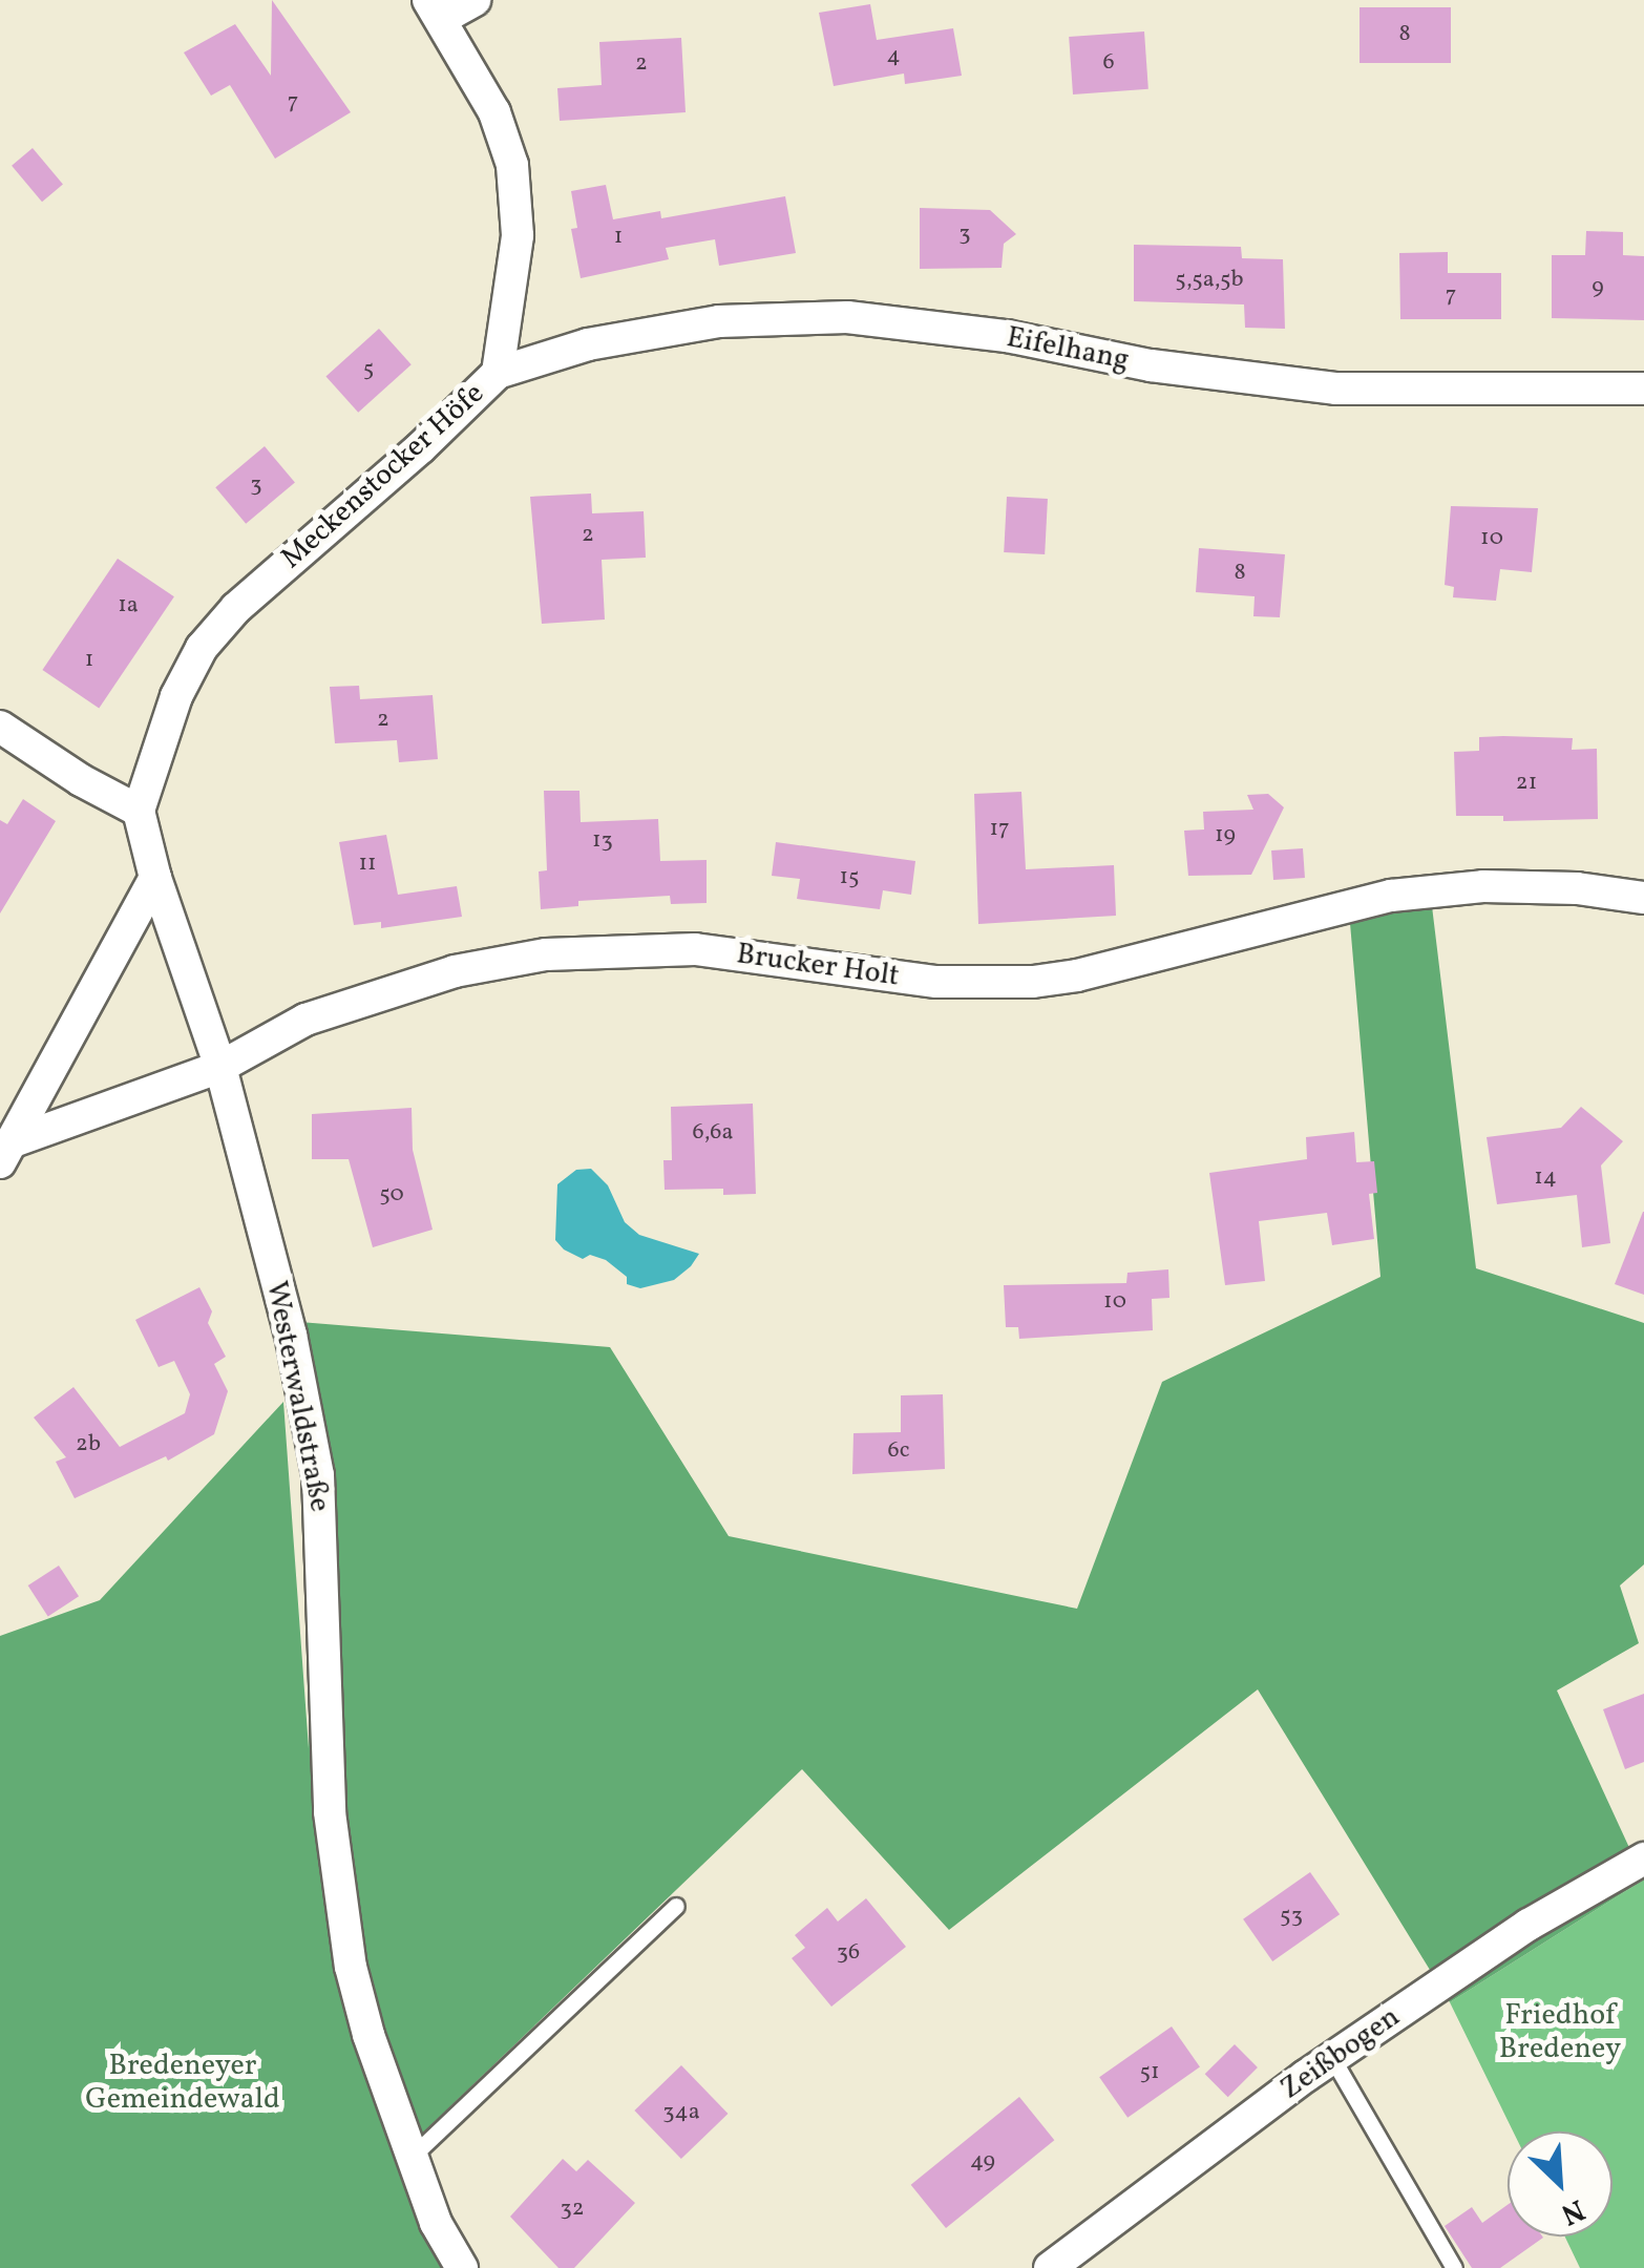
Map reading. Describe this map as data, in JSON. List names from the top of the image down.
{
  "streets": {
    "street": [
      "Eifelhang",
      "Meckenstocker Höfe",
      "Brucker Holt",
      "Westerwaldstraße",
      "Zeißbogen"
    ]
  },
  "crossings": [
    ["Eifelhang", "Meckenstocker Höfe"],
    ["Meckenstocker Höfe", "Westerwaldstraße"],
    ["Brucker Holt", "Westerwaldstraße"]
  ],
  "parks": ["Friedhof Bredeney", "Bredeneyer Gemeindewald"],
  "house_numbers": [
    "8",
    "4",
    "6",
    "2",
    "7",
    "3",
    "1",
    "5,5a,5b",
    "9",
    "7",
    "5",
    "3",
    "2",
    "10",
    "8",
    "1a",
    "1",
    "2",
    "21",
    "17",
    "19",
    "13",
    "11",
    "15",
    "6,6a",
    "14",
    "50",
    "10",
    "2b",
    "6c",
    "53",
    "36",
    "51",
    "34a",
    "49",
    "32"
  ],
  "north": "bottom right"
}
